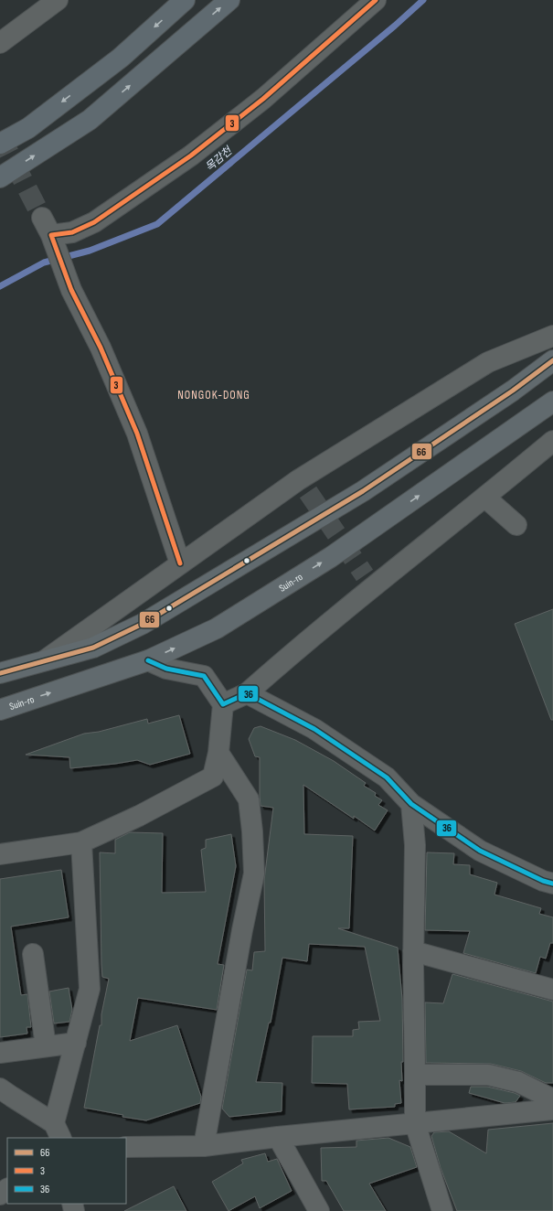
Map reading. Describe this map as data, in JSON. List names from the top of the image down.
{
  "streets": {
    "main road": ["Suin-ro"]
  },
  "districts": ["NONGOK-DONG"],
  "water": ["목감천"],
  "lines": ["transit line 3", "transit line 66", "transit line 36"],
  "legend": ["66", "3", "36"]
}
